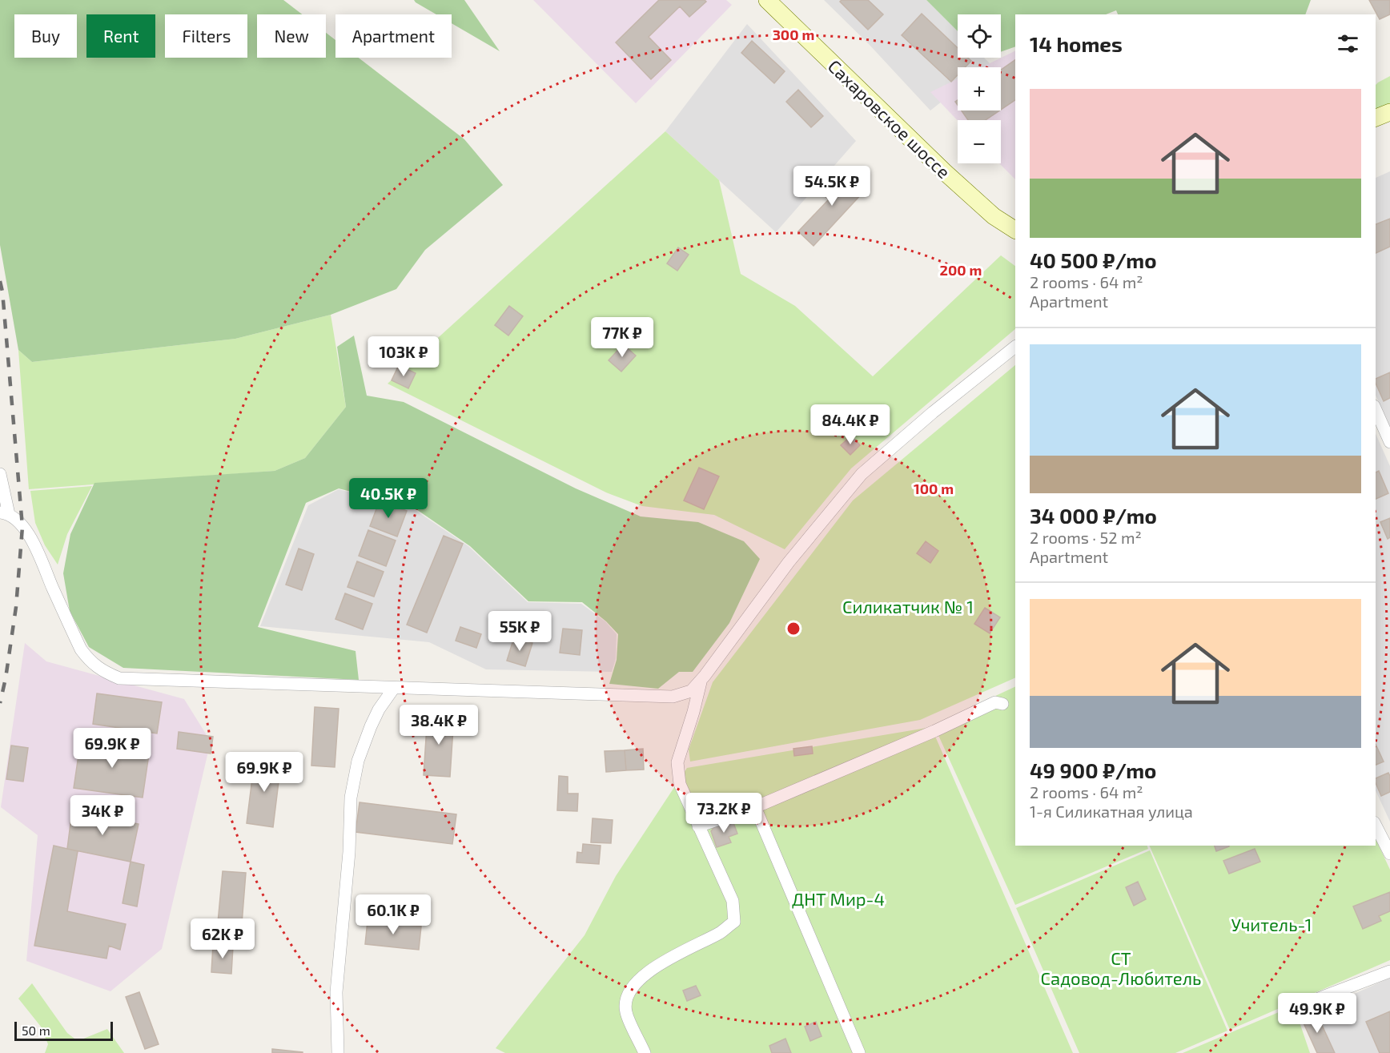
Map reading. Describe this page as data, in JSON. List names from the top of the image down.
{
  "streets": {
    "main road": ["Сахаровское шоссе"]
  },
  "parks": [
    "Силикатчик № 1",
    "ДНТ Мир-4",
    "Учитель-1",
    "СТ Садовод-Любитель"
  ],
  "scale_bar": "50 m",
  "page": {
    "map_buttons": ["+", "−"],
    "chip": [
      "Buy",
      "Rent",
      "Filters",
      "New",
      "Apartment"
    ],
    "heading": "14 homes",
    "list": [
      {
        "name": "40 500 ₽/mo",
        "note": "2 rooms · 64 m² · Apartment"
      },
      {
        "name": "34 000 ₽/mo",
        "note": "2 rooms · 52 m² · Apartment"
      },
      {
        "name": "49 900 ₽/mo",
        "note": "2 rooms · 64 m² · 1-я Силикатная улица"
      }
    ],
    "price": [
      "54.5K ₽",
      "77K ₽",
      "103K ₽",
      "84.4K ₽",
      "40.5K ₽",
      "55K ₽",
      "38.4K ₽",
      "69.9K ₽",
      "69.9K ₽",
      "73.2K ₽",
      "34K ₽",
      "60.1K ₽",
      "62K ₽",
      "49.9K ₽"
    ],
    "scale": "50 m"
  },
  "rings": ["300 m", "200 m", "100 m"]
}
